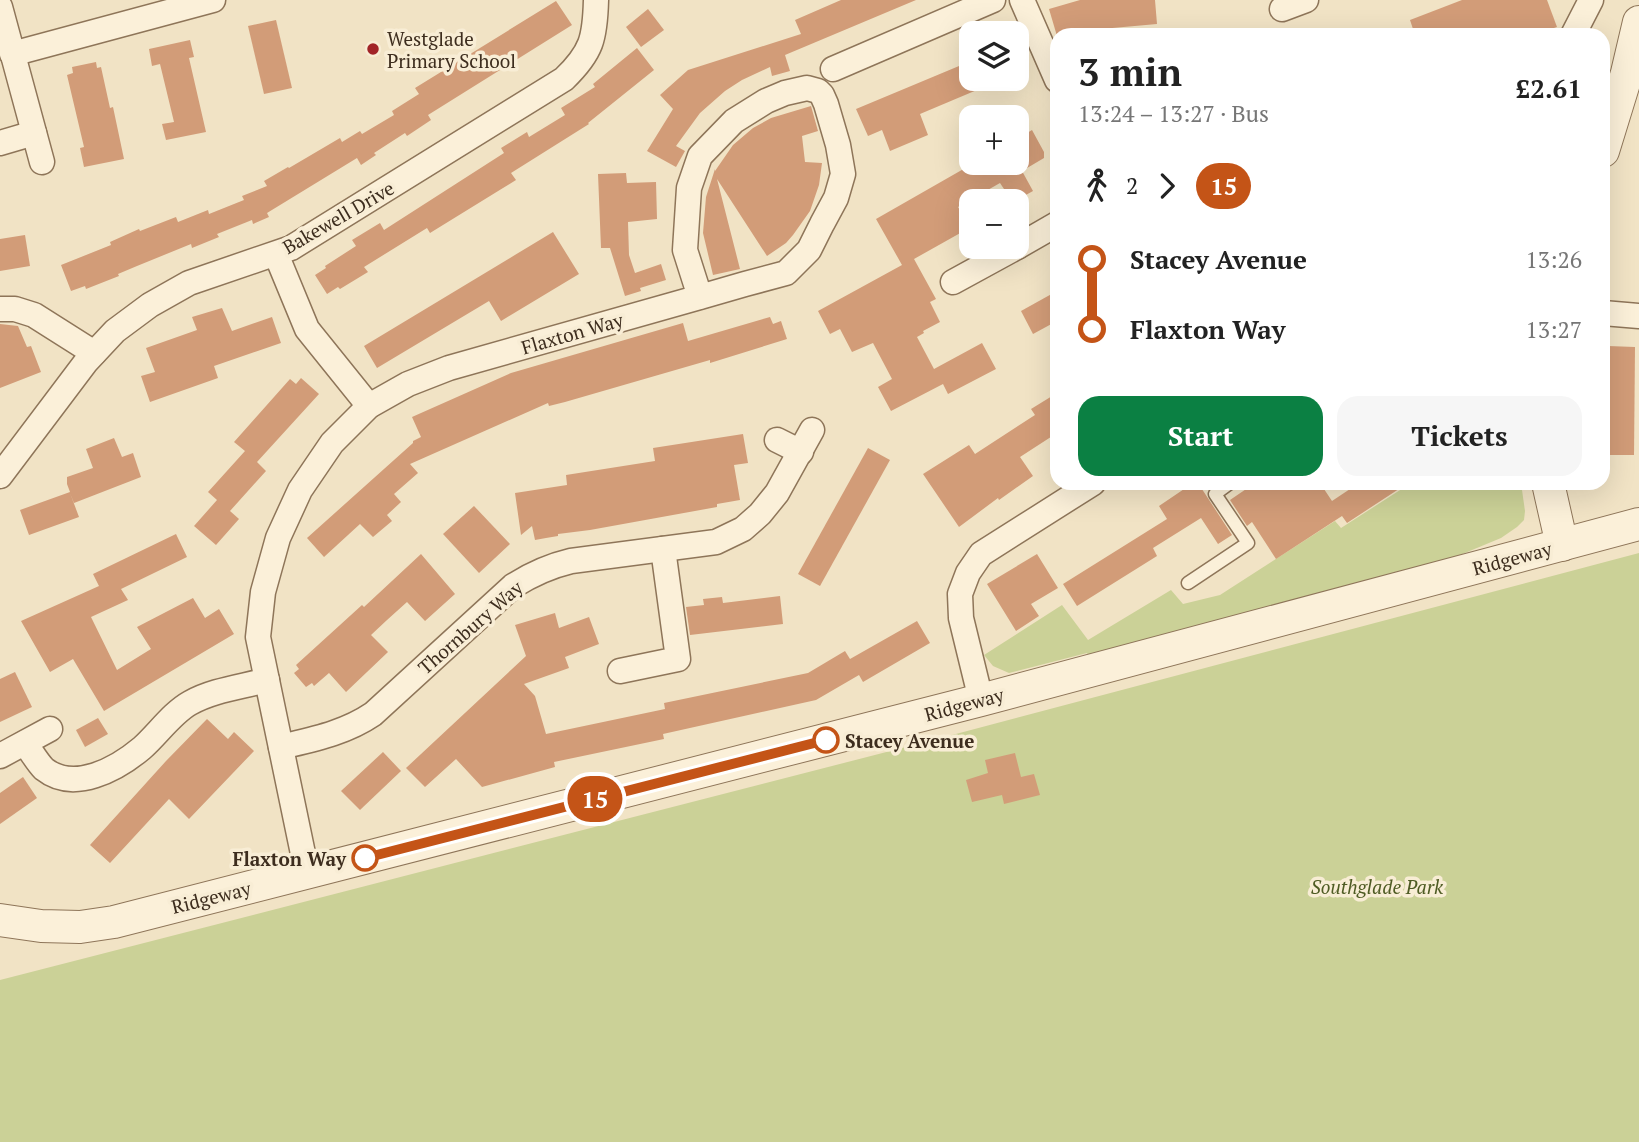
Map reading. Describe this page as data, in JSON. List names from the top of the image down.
{
  "streets": {
    "street": [
      "Bakewell Drive",
      "Flaxton Way",
      "Ridgeway",
      "Thornbury Way"
    ]
  },
  "crossings": [
    ["Flaxton Way", "Ridgeway"],
    ["Flaxton Way", "Thornbury Way"]
  ],
  "parks": ["Southglade Park"],
  "places": ["Westglade Primary School", "Stacey Avenue", "Flaxton Way"],
  "lines": ["bus line 15"],
  "page": {
    "on_map": "15",
    "map_buttons": ["+", "−"],
    "heading": ["3 min", "13:24 – 13:27 · Bus", "£2.61"],
    "legs": ["2", "15"],
    "list": [
      {
        "name": "Stacey Avenue",
        "value": "13:26"
      },
      {
        "name": "Flaxton Way",
        "value": "13:27"
      }
    ],
    "buttons": ["Start", "Tickets"]
  }
}
